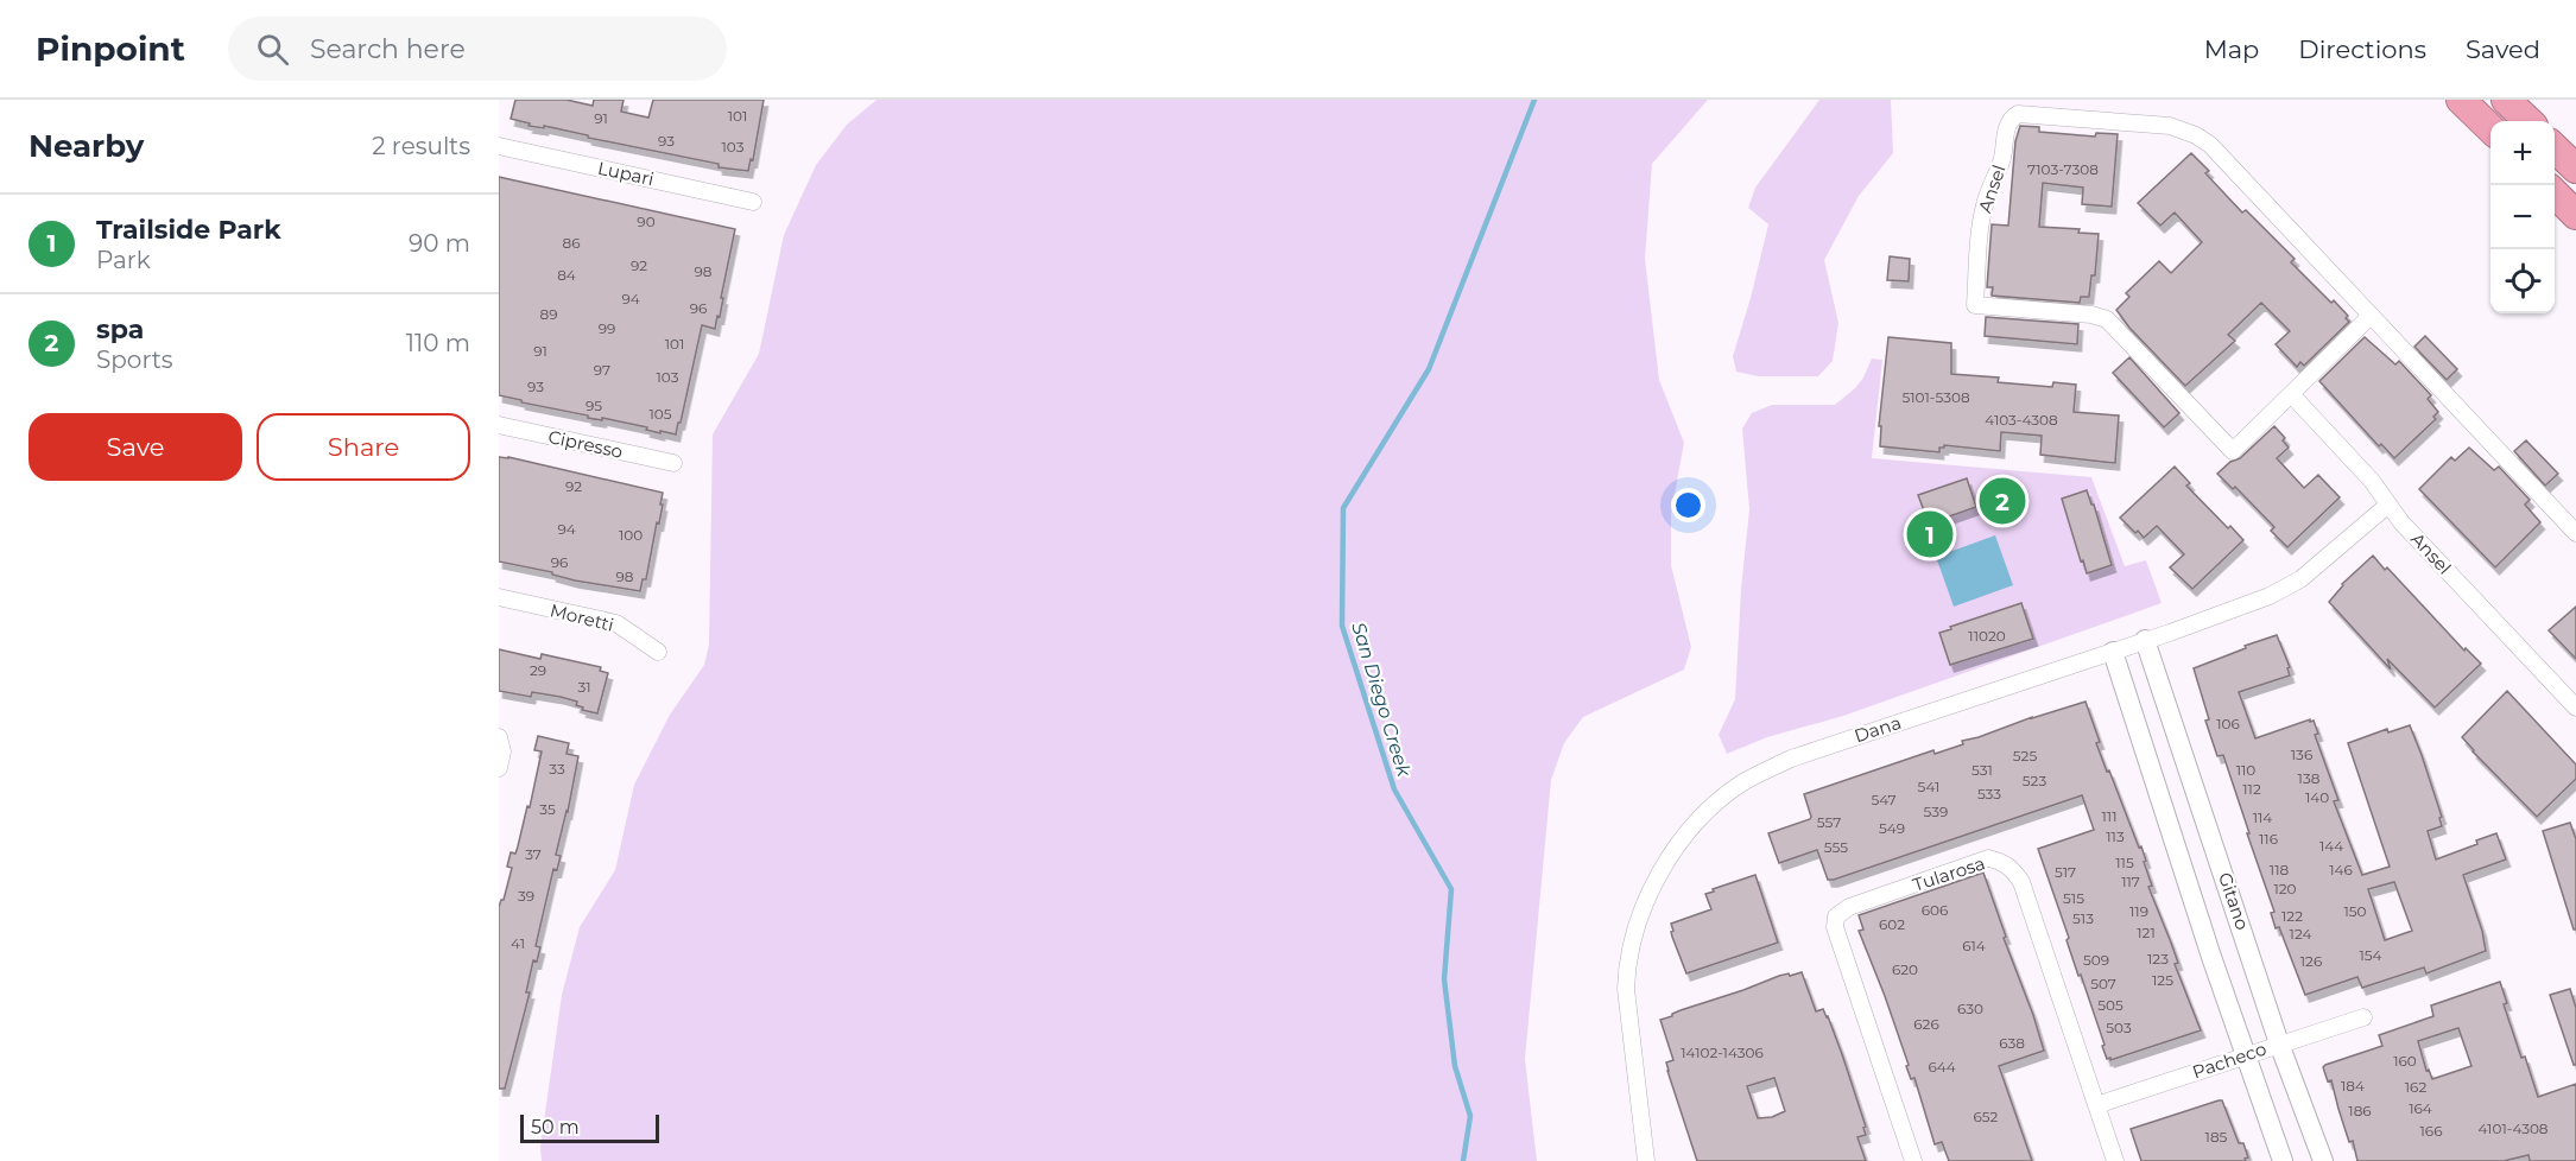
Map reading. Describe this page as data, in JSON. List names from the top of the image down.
{
  "streets": {
    "street": [
      "Lupari",
      "Ansel",
      "Cipresso",
      "Moretti",
      "Dana",
      "Tularosa",
      "Gitano",
      "Pacheco"
    ]
  },
  "crossings": [
    ["Ansel", "Dana"],
    ["Dana", "Gitano"],
    ["Tularosa", "Pacheco"],
    ["Gitano", "Pacheco"]
  ],
  "water": ["San Diego Creek"],
  "house_numbers": [
    "101",
    "91",
    "93",
    "103",
    "7103-7308",
    "90",
    "86",
    "92",
    "98",
    "84",
    "94",
    "96",
    "89",
    "99",
    "101",
    "91",
    "97",
    "103",
    "93",
    "5101-5308",
    "95",
    "105",
    "4103-4308",
    "92",
    "94",
    "100",
    "96",
    "98",
    "11020",
    "29",
    "31",
    "106",
    "136",
    "525",
    "33",
    "531",
    "110",
    "138",
    "523",
    "541",
    "112",
    "533",
    "140",
    "547",
    "35",
    "539",
    "111",
    "114",
    "557",
    "549",
    "113",
    "116",
    "144",
    "555",
    "37",
    "115",
    "118",
    "146",
    "517",
    "117",
    "120",
    "39",
    "515",
    "606",
    "119",
    "150",
    "122",
    "513",
    "602",
    "121",
    "124",
    "41",
    "614",
    "154",
    "123",
    "509",
    "126",
    "620",
    "125",
    "507",
    "505",
    "630",
    "626",
    "503",
    "638",
    "14102-14306",
    "160",
    "644",
    "184",
    "162",
    "164",
    "186",
    "652",
    "4101-4308",
    "166",
    "185"
  ],
  "scale_bar": "50 m",
  "page": {
    "header": "Pinpoint",
    "search": "Search here",
    "nav": ["Map", "Directions", "Saved"],
    "heading": ["Nearby", "2 results"],
    "map_buttons": ["+", "−"],
    "list": [
      {
        "mark": "1",
        "name": "Trailside Park",
        "note": "Park",
        "value": "90 m"
      },
      {
        "mark": "2",
        "name": "spa",
        "note": "Sports",
        "value": "110 m"
      }
    ],
    "buttons": ["Save", "Share"],
    "pins": ["2", "1"],
    "scale": "50 m"
  }
}
